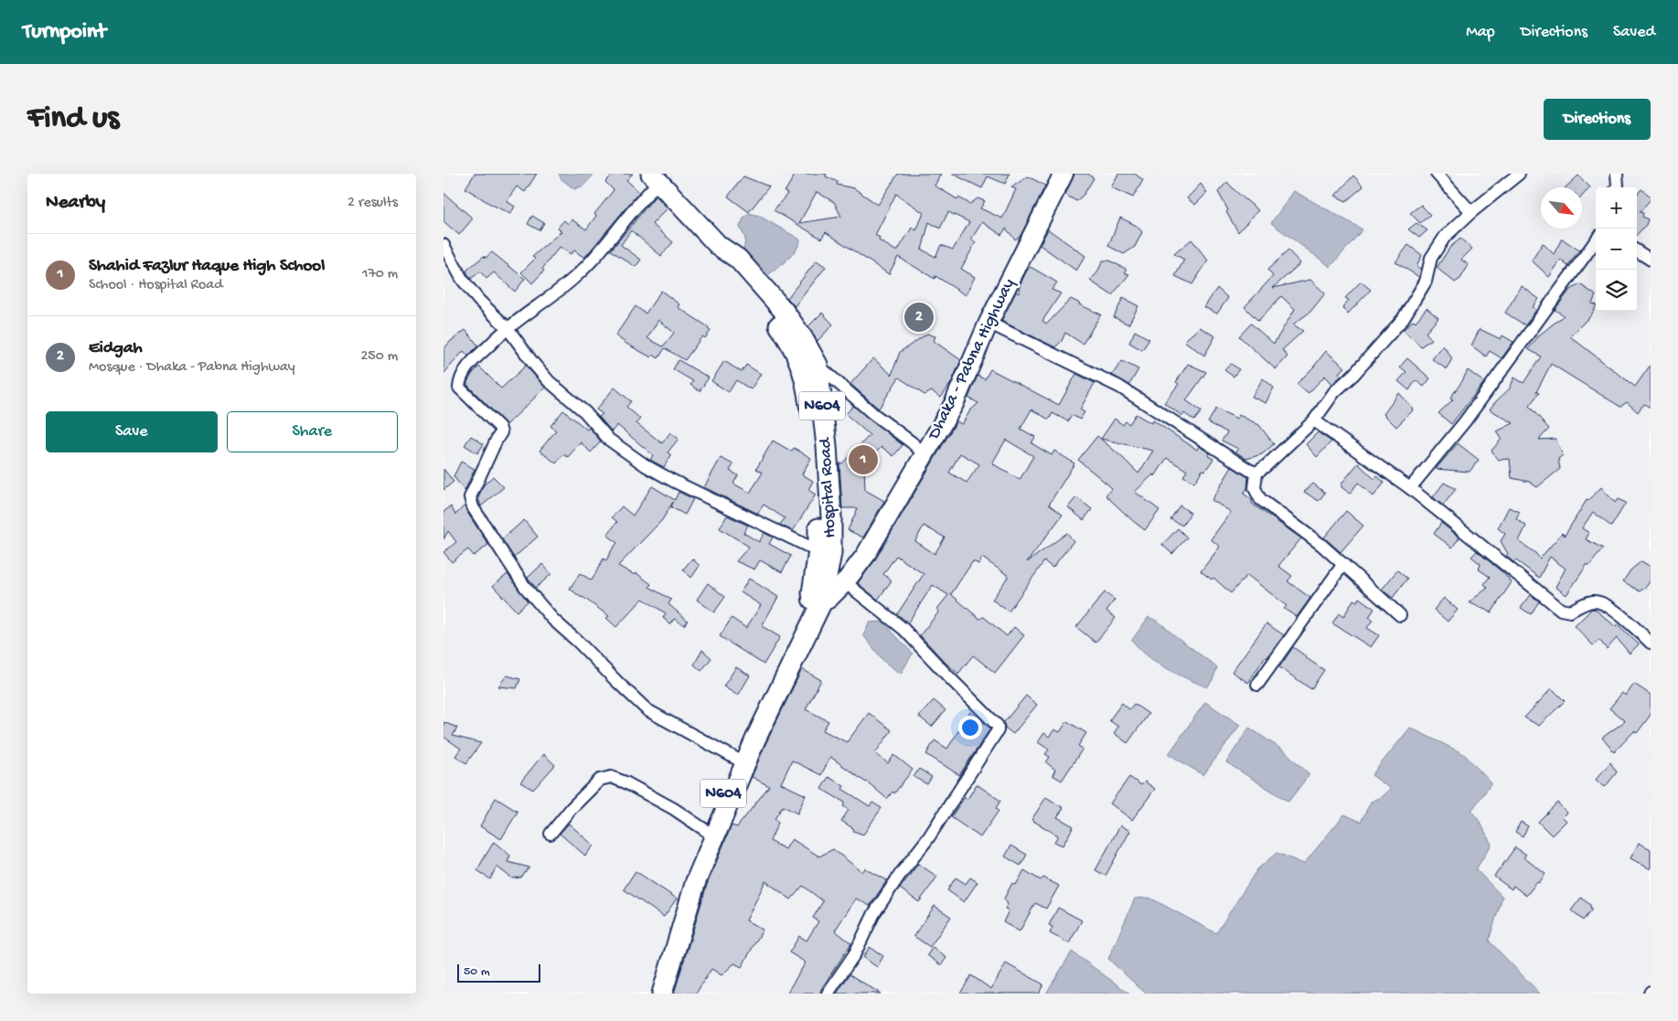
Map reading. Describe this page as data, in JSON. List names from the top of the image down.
{
  "streets": {
    "highway": ["Dhaka - Pabna Highway", "N604", "Hospital Road"]
  },
  "crossings": [
    ["Dhaka - Pabna Highway", "Hospital Road"]
  ],
  "scale_bar": "50 m",
  "north": "bottom right",
  "page": {
    "header": "Turnpoint",
    "nav": ["Map", "Directions", "Saved"],
    "buttons": [
      "Directions",
      ["Save", "Share"]
    ],
    "title": "Find us",
    "heading": ["Nearby", "2 results"],
    "map_buttons": ["+", "−"],
    "list": [
      {
        "mark": "1",
        "name": "Shahid Fazlur Haque High School",
        "note": "School · Hospital Road",
        "value": "170 m"
      },
      {
        "mark": "2",
        "name": "Eidgah",
        "note": "Mosque · Dhaka - Pabna Highway",
        "value": "250 m"
      }
    ],
    "pins": ["2", "1"],
    "scale": "50 m"
  }
}
